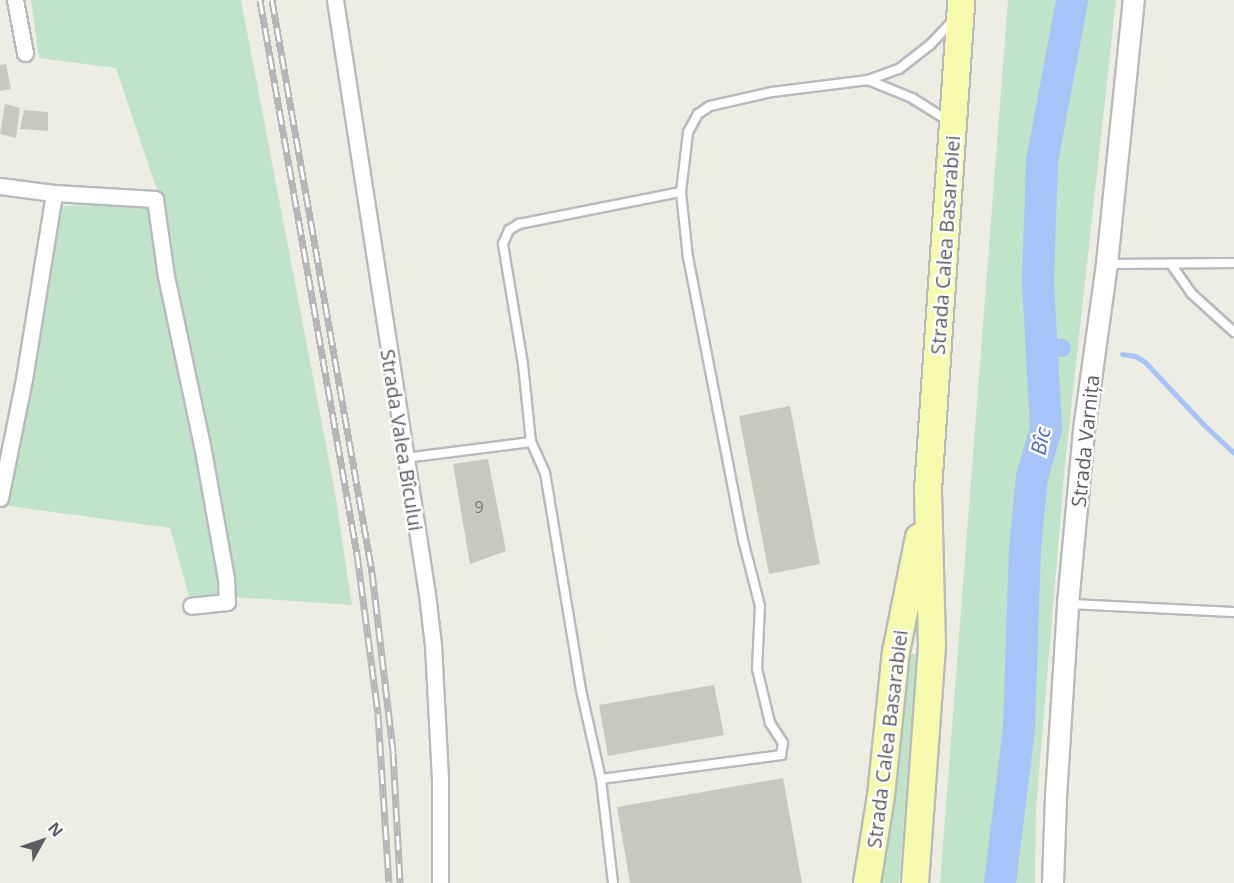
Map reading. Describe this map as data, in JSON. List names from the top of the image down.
{
  "streets": {
    "main road": ["Strada Calea Basarabiei"],
    "street": ["Strada Valea Bîcului", "Strada Varnița"]
  },
  "water": ["Bîc"],
  "house_numbers": ["9"],
  "north": "top right"
}
